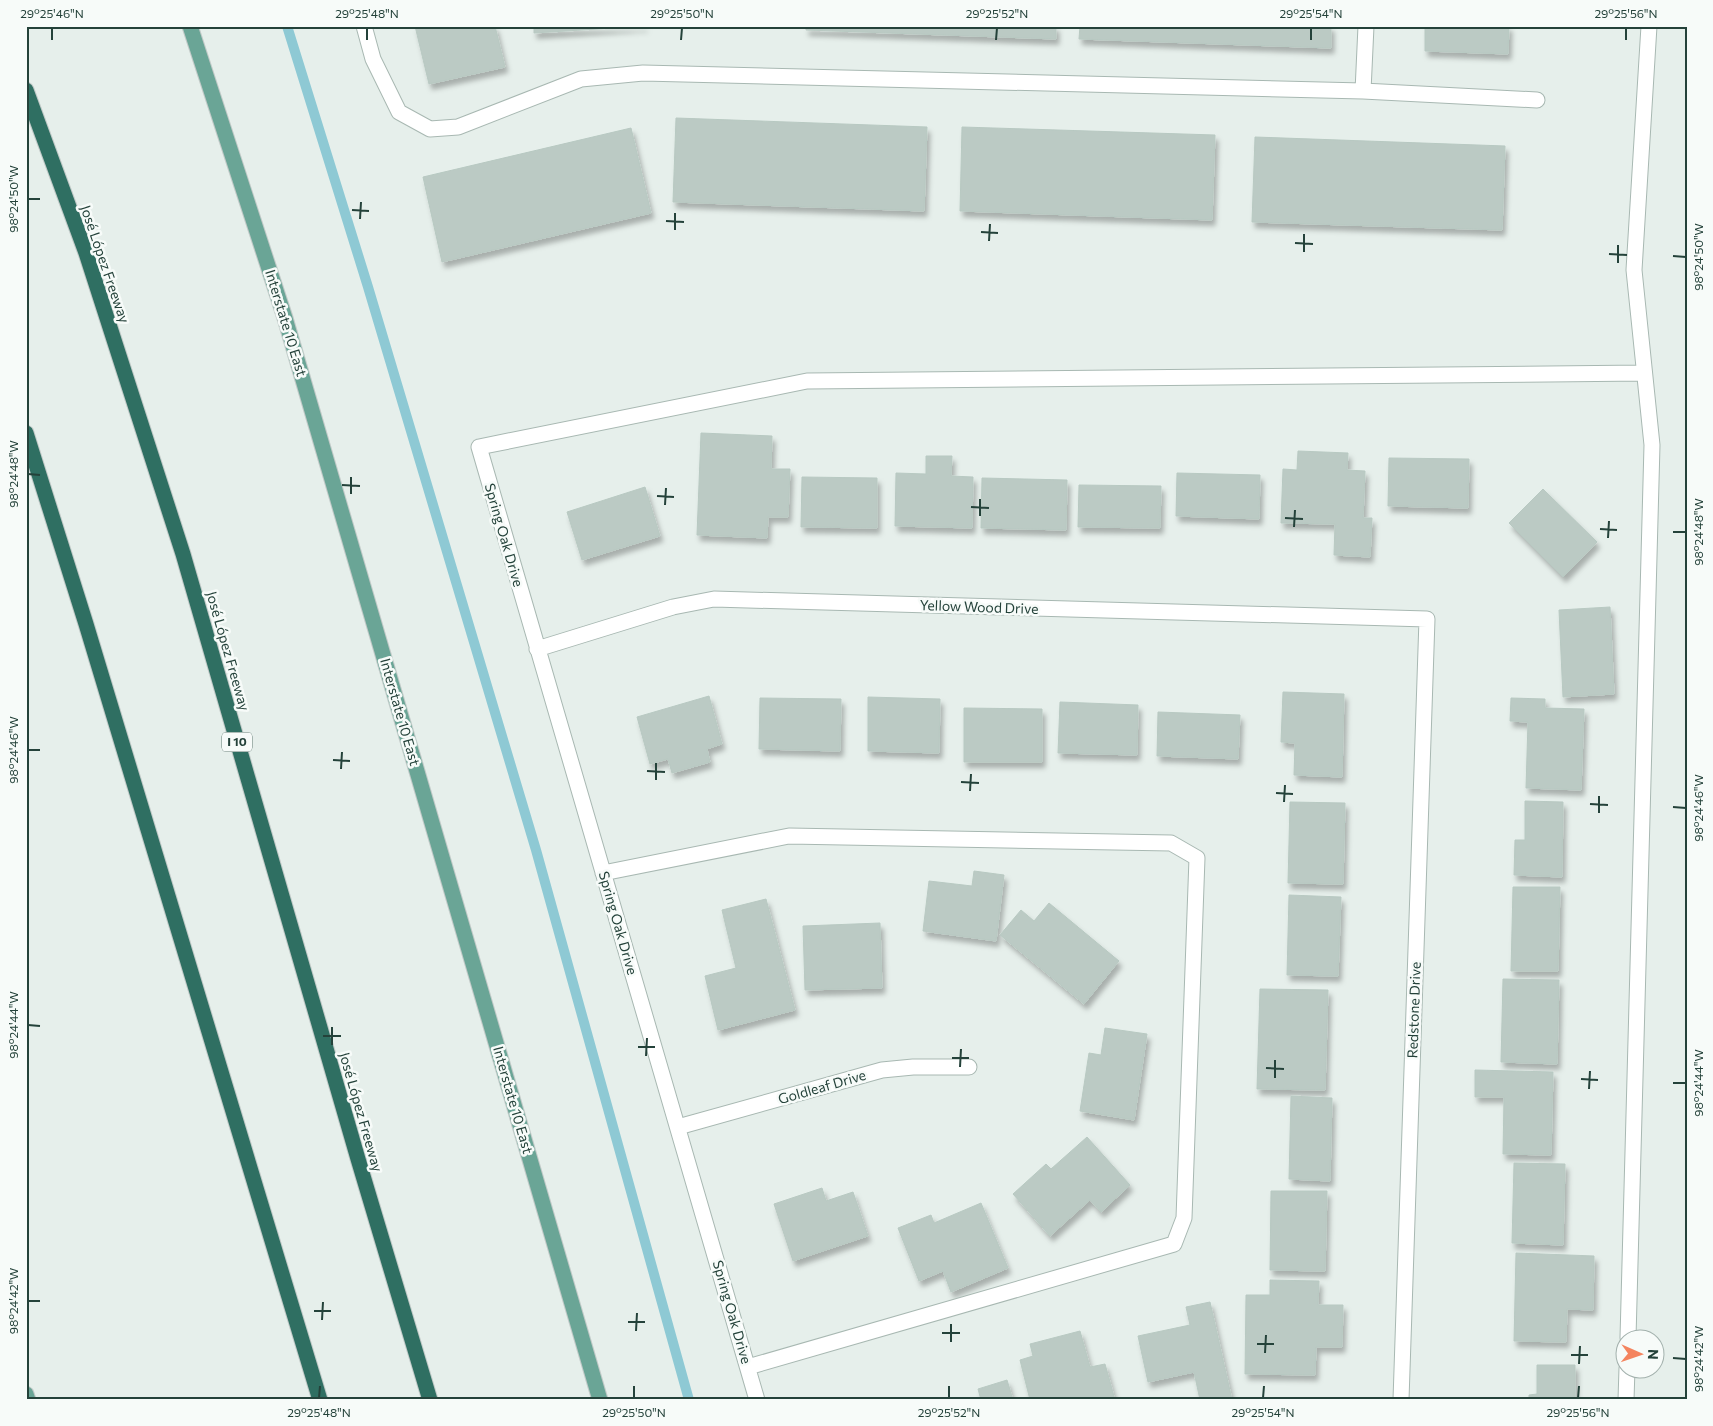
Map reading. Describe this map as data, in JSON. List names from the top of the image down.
{
  "streets": {
    "highway": ["José López Freeway", "I 10"],
    "main road": ["Interstate 10 East"],
    "street": [
      "Spring Oak Drive",
      "Yellow Wood Drive",
      "Redstone Drive",
      "Goldleaf Drive"
    ]
  },
  "crossings": [
    ["Spring Oak Drive", "Yellow Wood Drive"],
    ["Spring Oak Drive", "Goldleaf Drive"],
    ["Yellow Wood Drive", "Redstone Drive"]
  ],
  "north": "right",
  "coordinates": [
    "29°25'46\"N",
    "29°25'48\"N",
    "29°25'50\"N",
    "29°25'52\"N",
    "29°25'54\"N",
    "29°25'56\"N",
    "98°24'50\"W",
    "98°24'48\"W",
    "98°24'46\"W",
    "98°24'44\"W",
    "98°24'42\"W"
  ]
}
